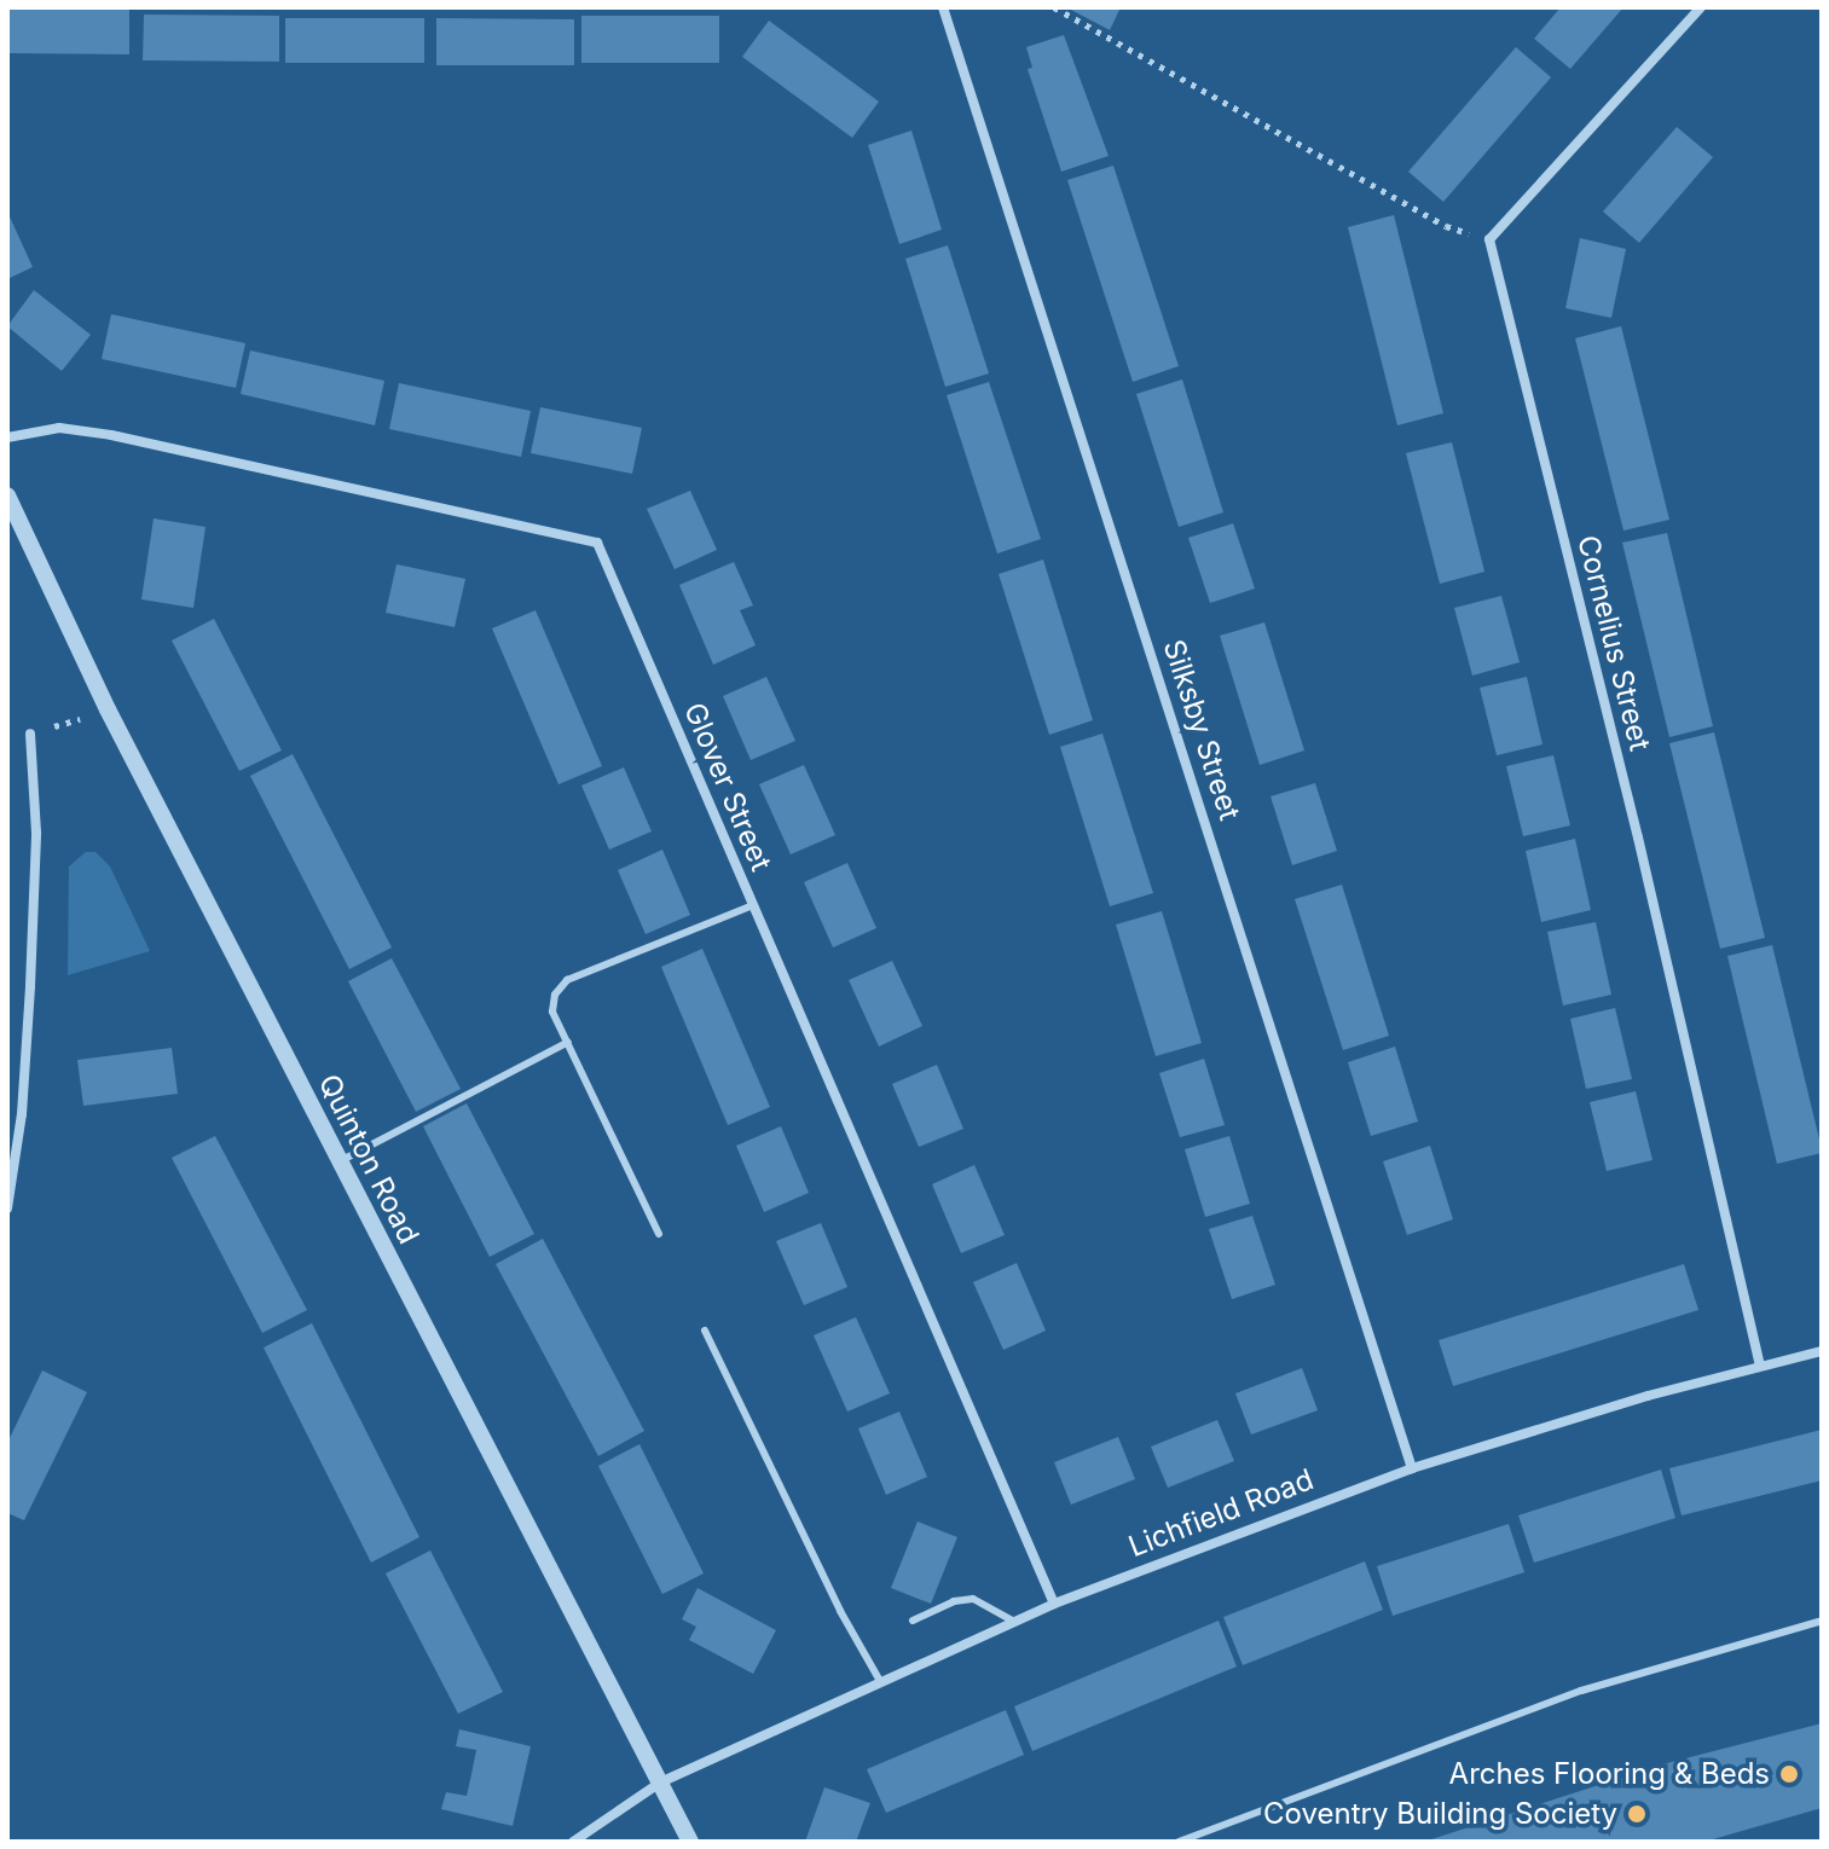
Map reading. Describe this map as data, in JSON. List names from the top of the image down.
{
  "streets": {
    "street": [
      "Cornelius Street",
      "Silksby Street",
      "Glover Street",
      "Quinton Road",
      "Lichfield Road"
    ]
  },
  "crossings": [
    ["Cornelius Street", "Lichfield Road"],
    ["Silksby Street", "Lichfield Road"],
    ["Glover Street", "Lichfield Road"],
    ["Quinton Road", "Lichfield Road"]
  ],
  "places": ["Arches Flooring & Beds", "Coventry Building Society"]
}
